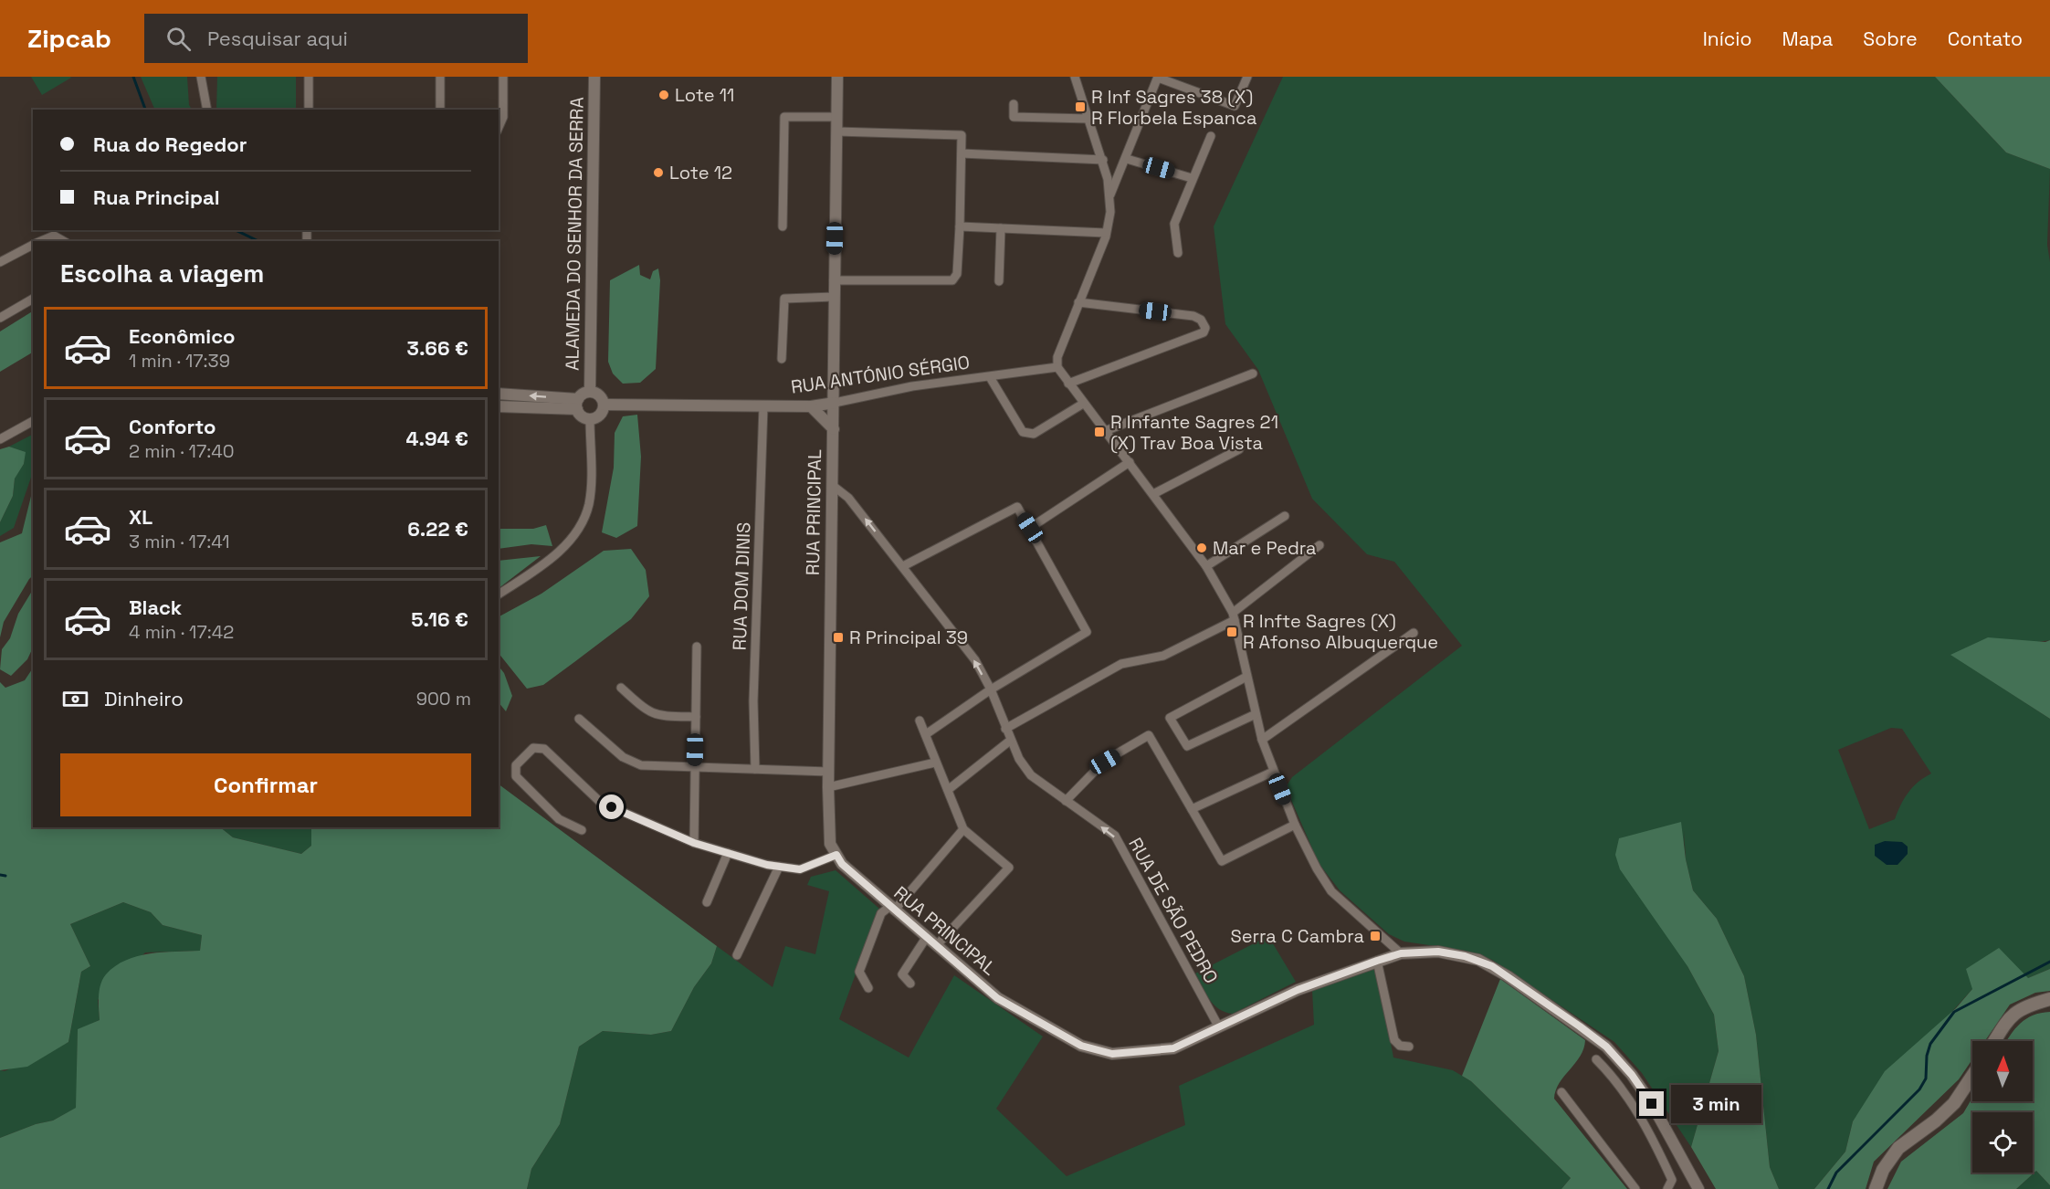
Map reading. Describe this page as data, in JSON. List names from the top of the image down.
{
  "streets": {
    "street": [
      "ALAMEDA DO SENHOR DA SERRA",
      "RUA ANTÓNIO SÉRGIO",
      "RUA PRINCIPAL",
      "RUA DOM DINIS",
      "RUA DE SÃO PEDRO"
    ]
  },
  "crossings": [
    ["ALAMEDA DO SENHOR DA SERRA", "RUA ANTÓNIO SÉRGIO"],
    ["RUA ANTÓNIO SÉRGIO", "RUA PRINCIPAL"],
    ["RUA ANTÓNIO SÉRGIO", "RUA DOM DINIS"],
    ["RUA PRINCIPAL", "RUA DE SÃO PEDRO"]
  ],
  "one_way": ["RUA DE SÃO PEDRO"],
  "places": {
    "other": ["Lote 11", "Lote 12", "Mar e Pedra"],
    "transit": [
      "R Inf Sagres 38 (X) R Florbela Espanca",
      "R Infante Sagres 21 (X) Trav Boa Vista",
      "R Infte Sagres (X) R Afonso Albuquerque",
      "R Principal 39",
      "Serra C Cambra"
    ]
  },
  "north": "top",
  "page": {
    "header": "Zipcab",
    "search": "Pesquisar aqui",
    "nav": [
      "Início",
      "Mapa",
      "Sobre",
      "Contato"
    ],
    "banner": ["Rua do Regedor", "Rua Principal"],
    "heading": "Escolha a viagem",
    "list": [
      {
        "name": "Econômico",
        "note": "1 min · 17:39",
        "value": "3.66 €"
      },
      {
        "name": "Conforto",
        "note": "2 min · 17:40",
        "value": "4.94 €"
      },
      {
        "name": "XL",
        "note": "3 min · 17:41",
        "value": "6.22 €"
      },
      {
        "name": "Black",
        "note": "4 min · 17:42",
        "value": "5.16 €"
      }
    ],
    "pay": ["Dinheiro", "900 m"],
    "buttons": "Confirmar",
    "bubble": "3 min"
  }
}
